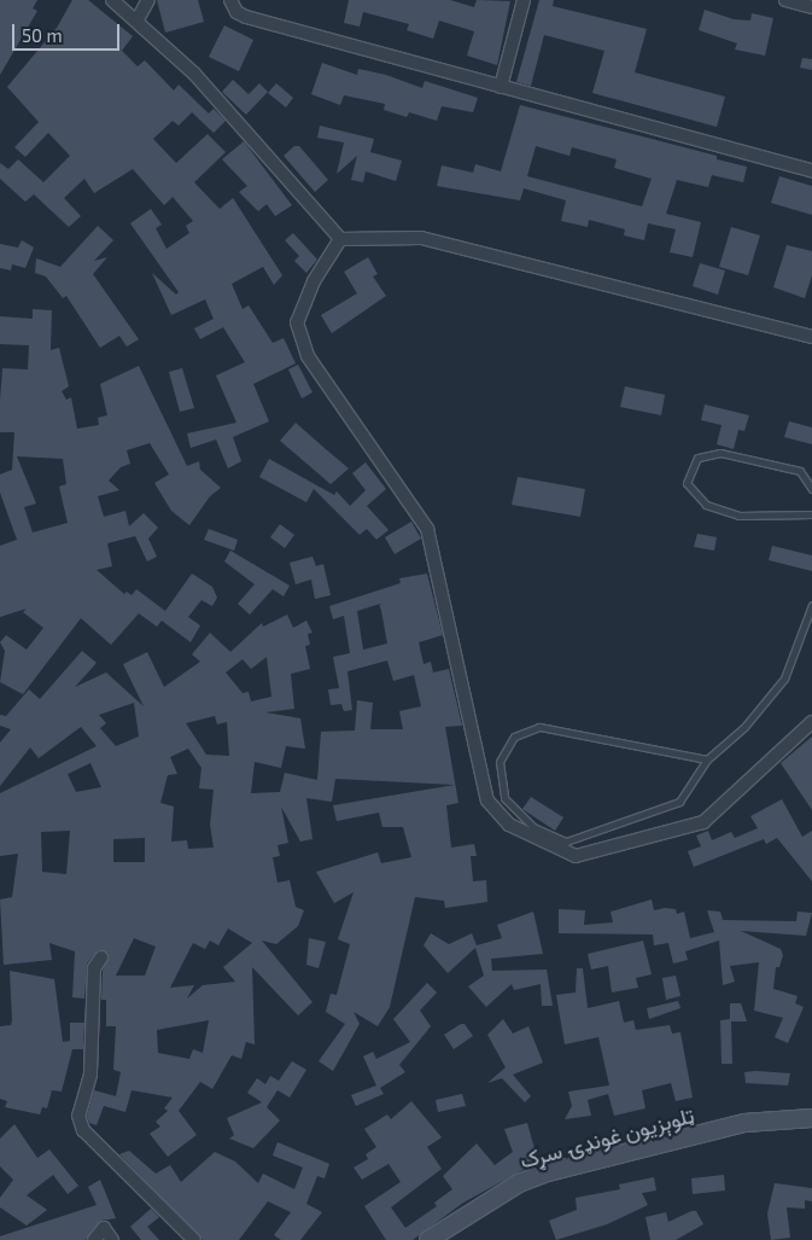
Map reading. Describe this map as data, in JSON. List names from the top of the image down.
{
  "streets": {
    "street": ["ټلوېزيون غونډۍ سړک"]
  },
  "scale_bar": "50 m"
}
